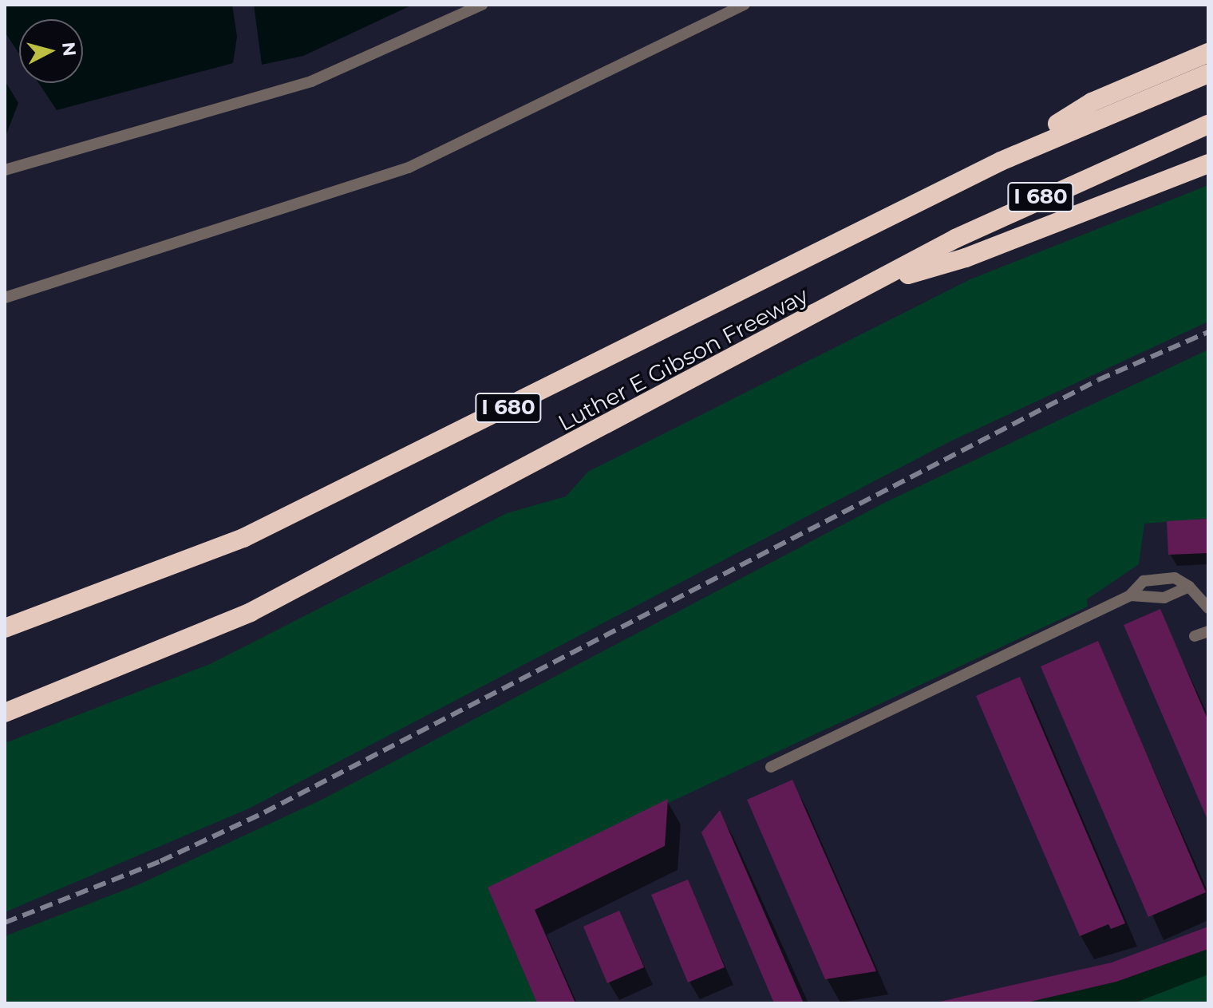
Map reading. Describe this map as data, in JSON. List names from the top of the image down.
{
  "streets": {
    "highway": ["I 680", "Luther E Gibson Freeway"]
  },
  "north": "right"
}
